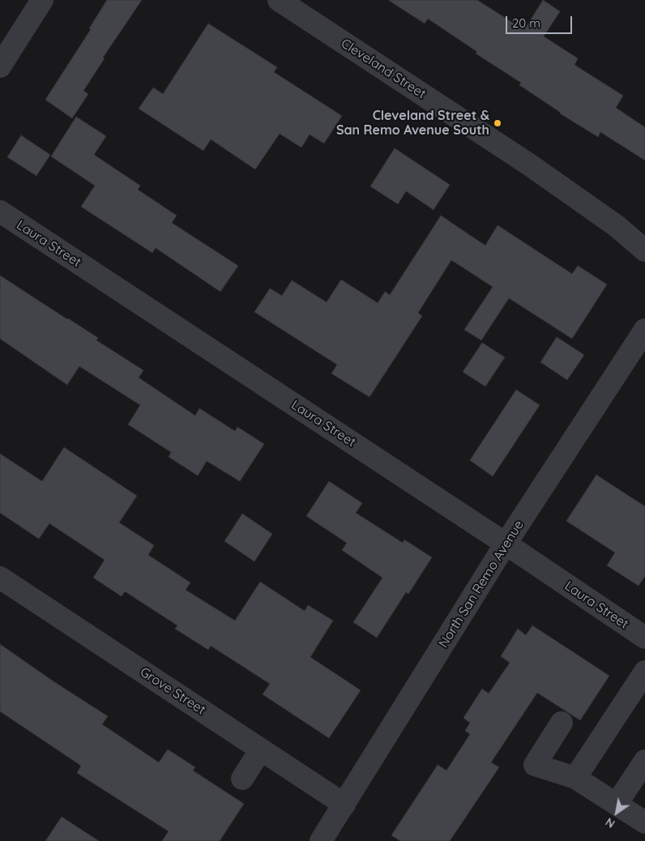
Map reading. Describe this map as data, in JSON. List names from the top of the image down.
{
  "streets": {
    "street": [
      "Cleveland Street",
      "Laura Street",
      "North San Remo Avenue",
      "Grove Street"
    ]
  },
  "crossings": [
    ["Laura Street", "North San Remo Avenue"],
    ["North San Remo Avenue", "Grove Street"]
  ],
  "places": ["Cleveland Street & San Remo Avenue South"],
  "scale_bar": "20 m",
  "north": "bottom left"
}
